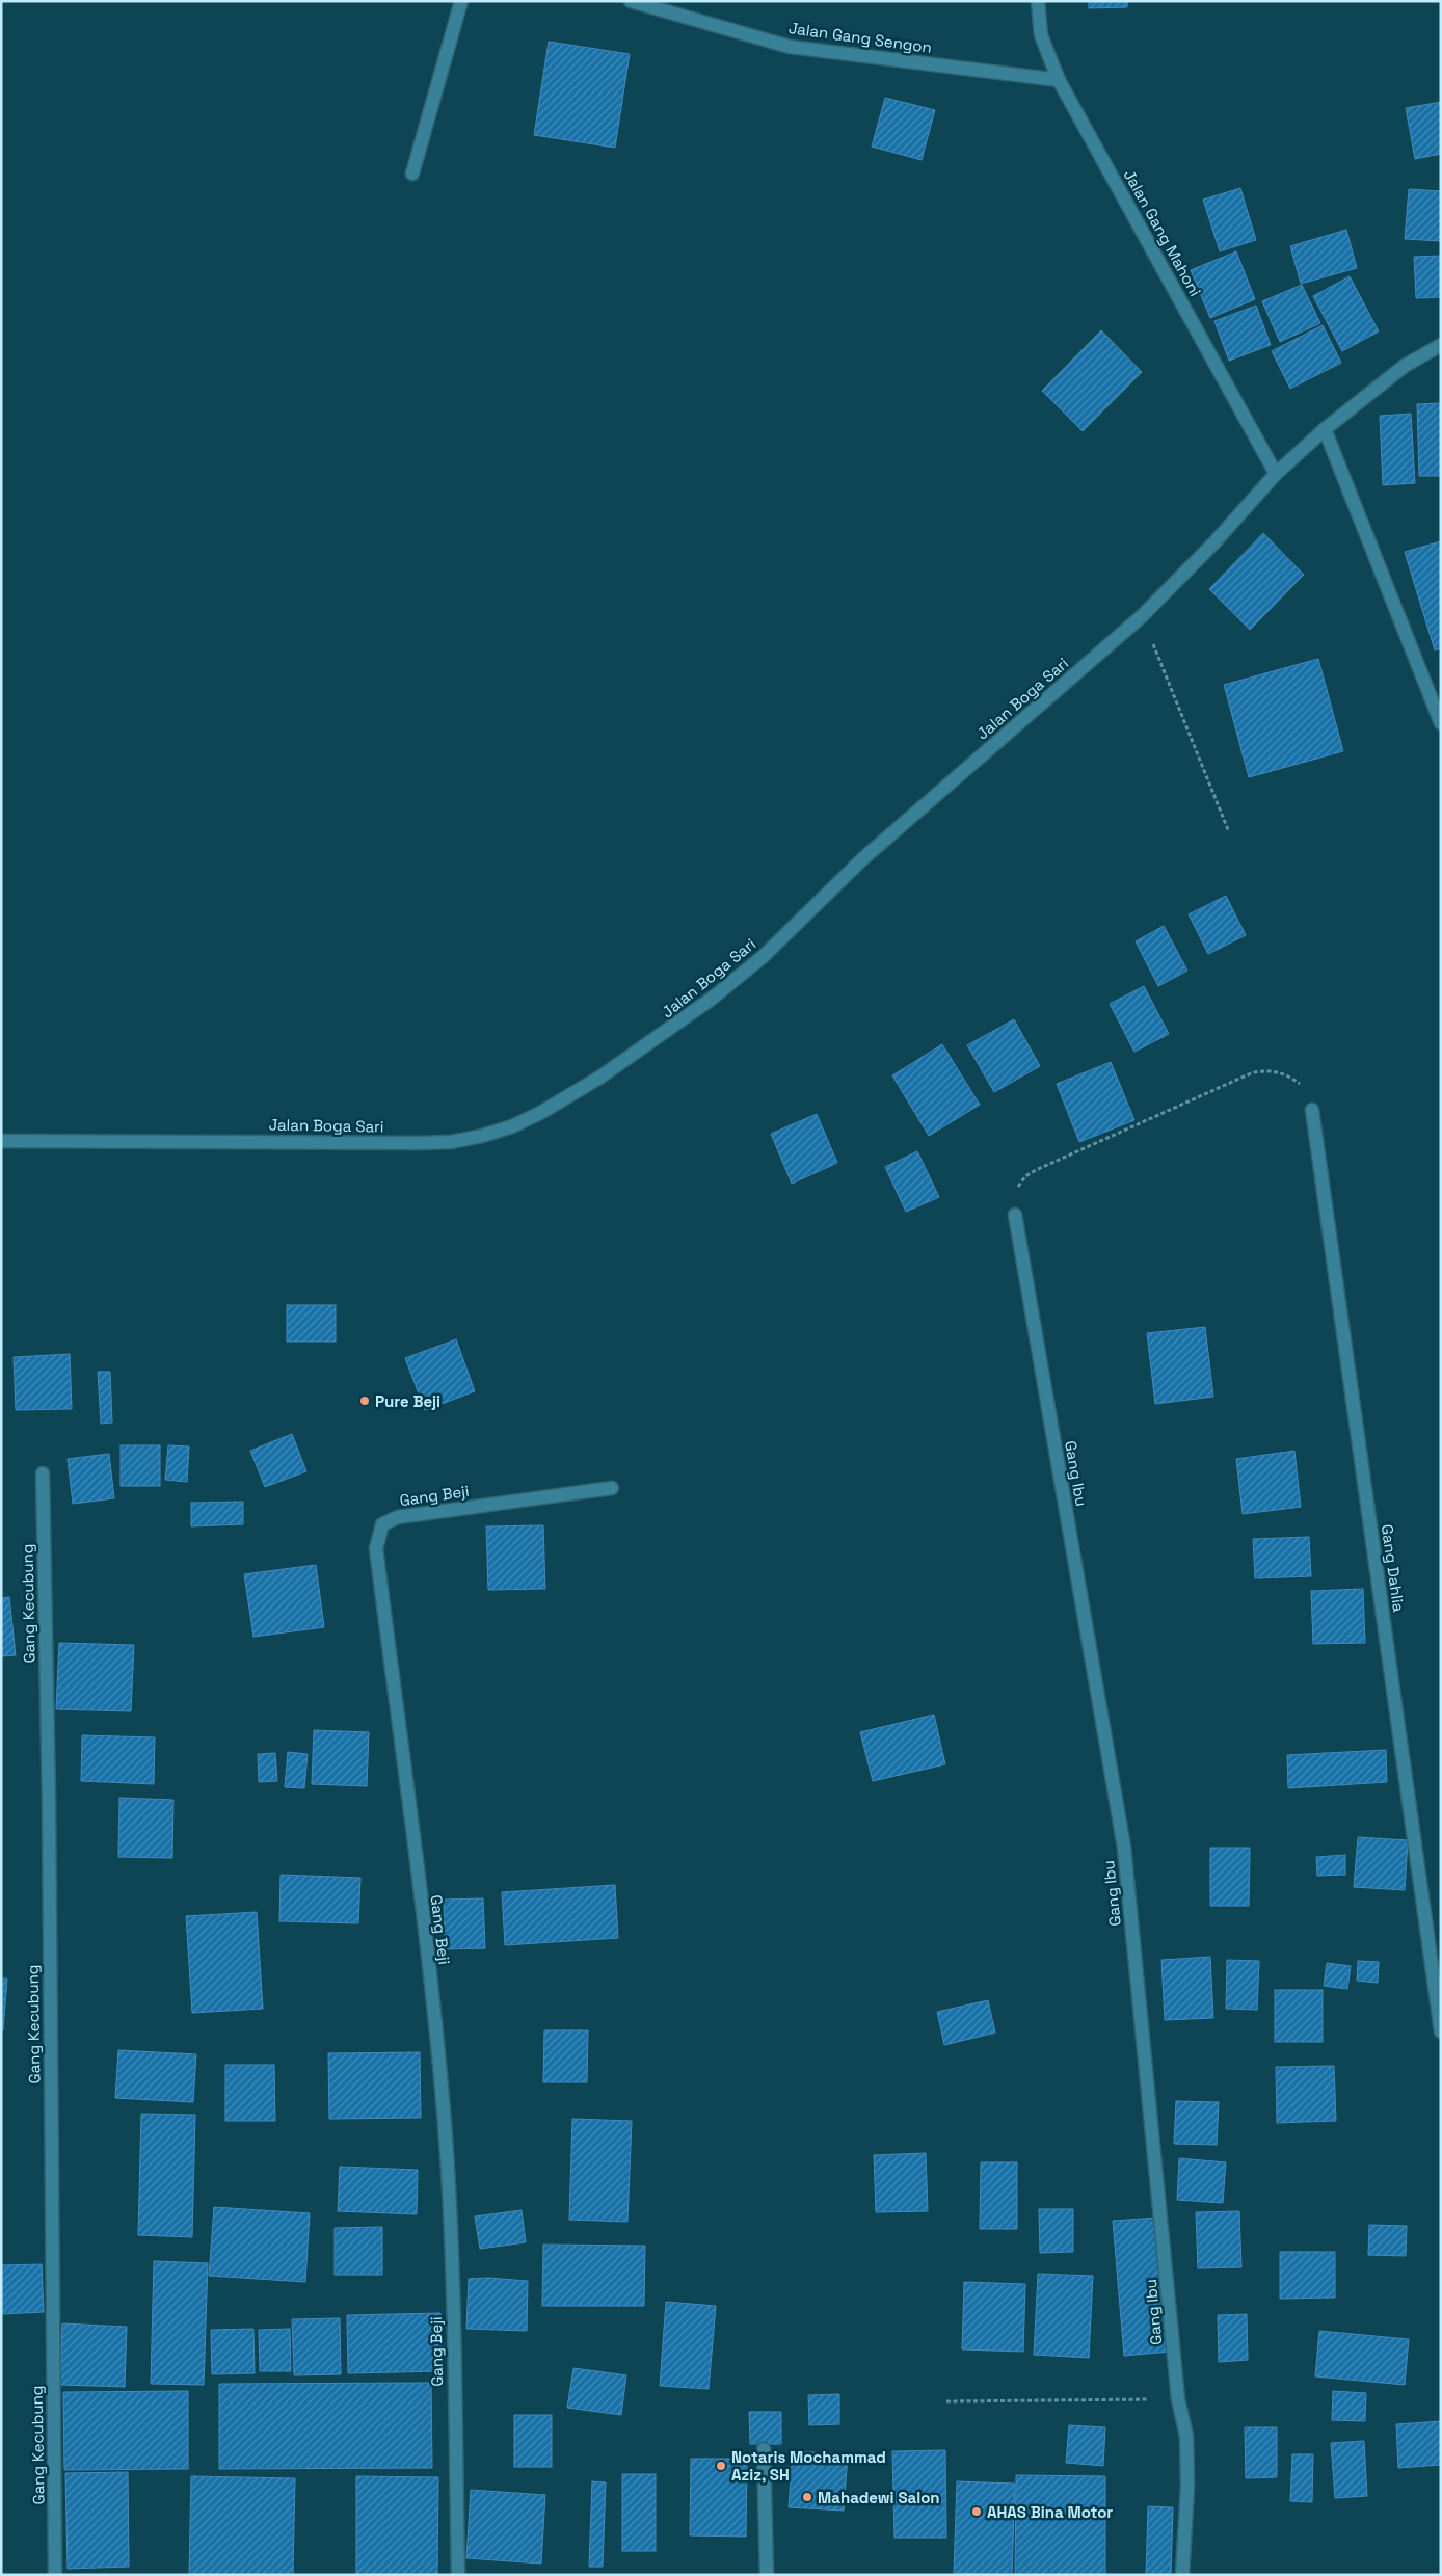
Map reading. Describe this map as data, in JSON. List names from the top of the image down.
{
  "streets": {
    "street": [
      "Jalan Gang Sengon",
      "Jalan Gang Mahoni",
      "Jalan Boga Sari",
      "Gang Ibu",
      "Gang Beji",
      "Gang Dahlia",
      "Gang Kecubung"
    ]
  },
  "crossings": [
    ["Jalan Gang Sengon", "Jalan Gang Mahoni"],
    ["Jalan Gang Mahoni", "Jalan Boga Sari"]
  ],
  "places": [
    "Pure Beji",
    "Notaris Mochammad Aziz, SH",
    "Mahadewi Salon",
    "AHAS Bina Motor"
  ]
}
